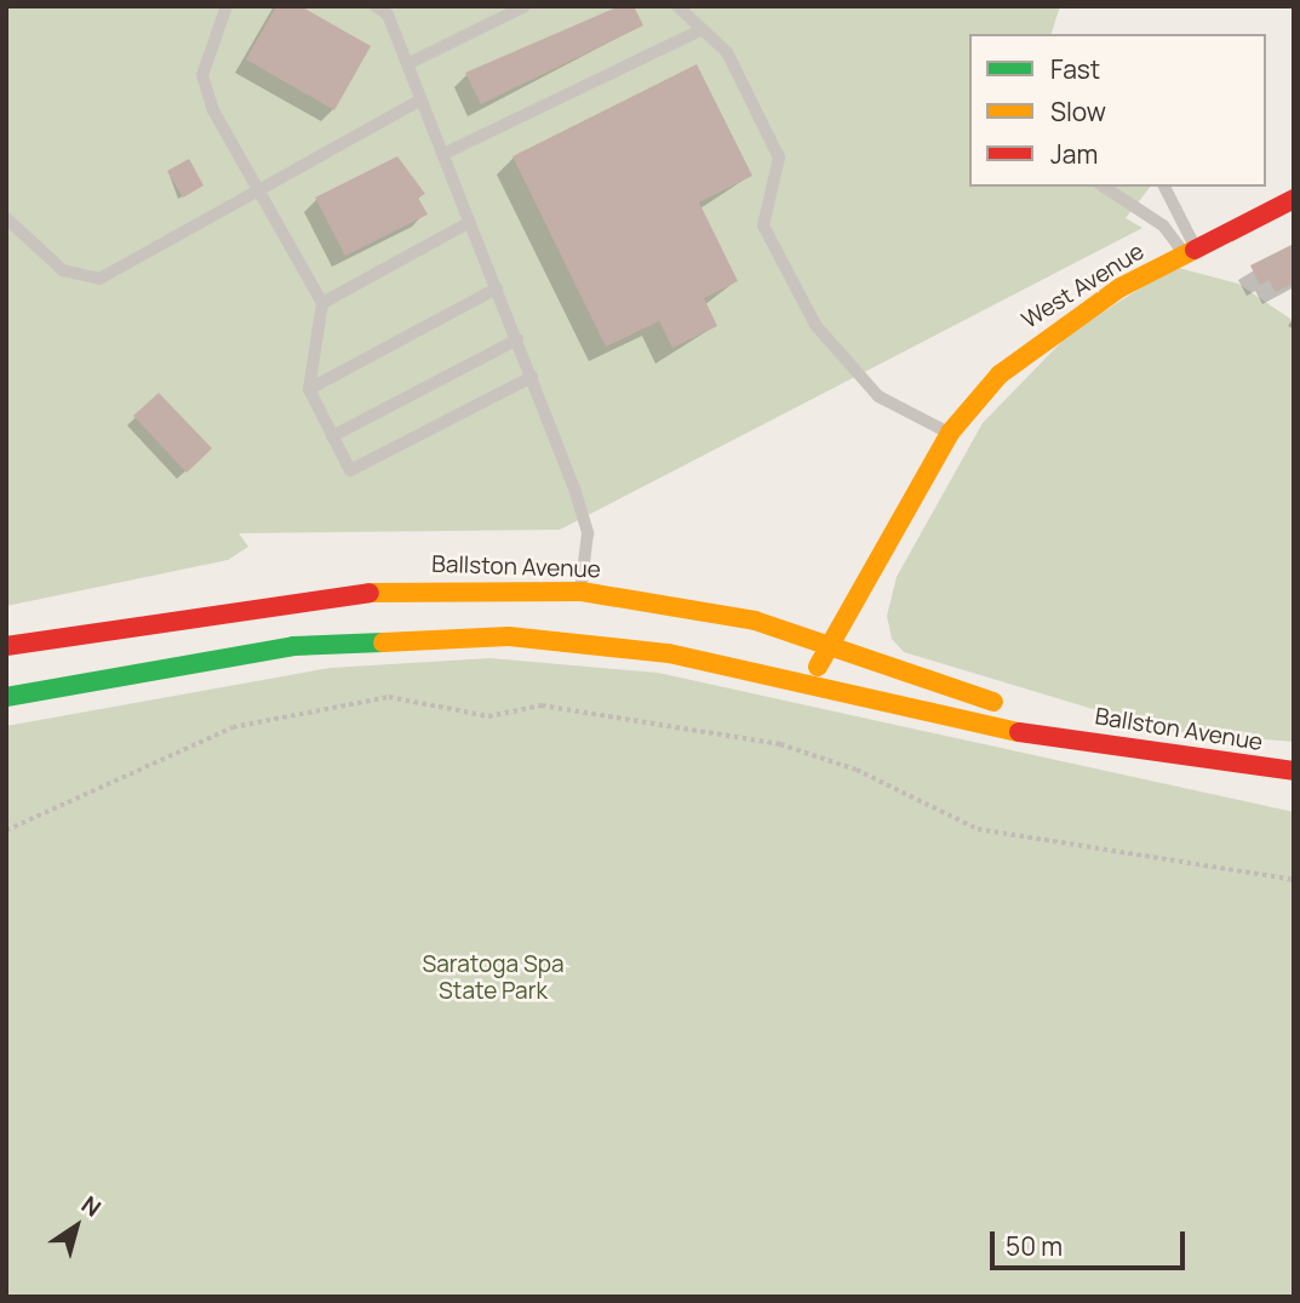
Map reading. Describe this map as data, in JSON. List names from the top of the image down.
{
  "streets": {
    "main road": ["West Avenue", "Ballston Avenue"]
  },
  "crossings": [
    ["West Avenue", "Ballston Avenue"]
  ],
  "parks": ["Saratoga Spa State Park"],
  "legend": ["Fast", "Slow", "Jam"],
  "scale_bar": "50 m",
  "north": "top right"
}
